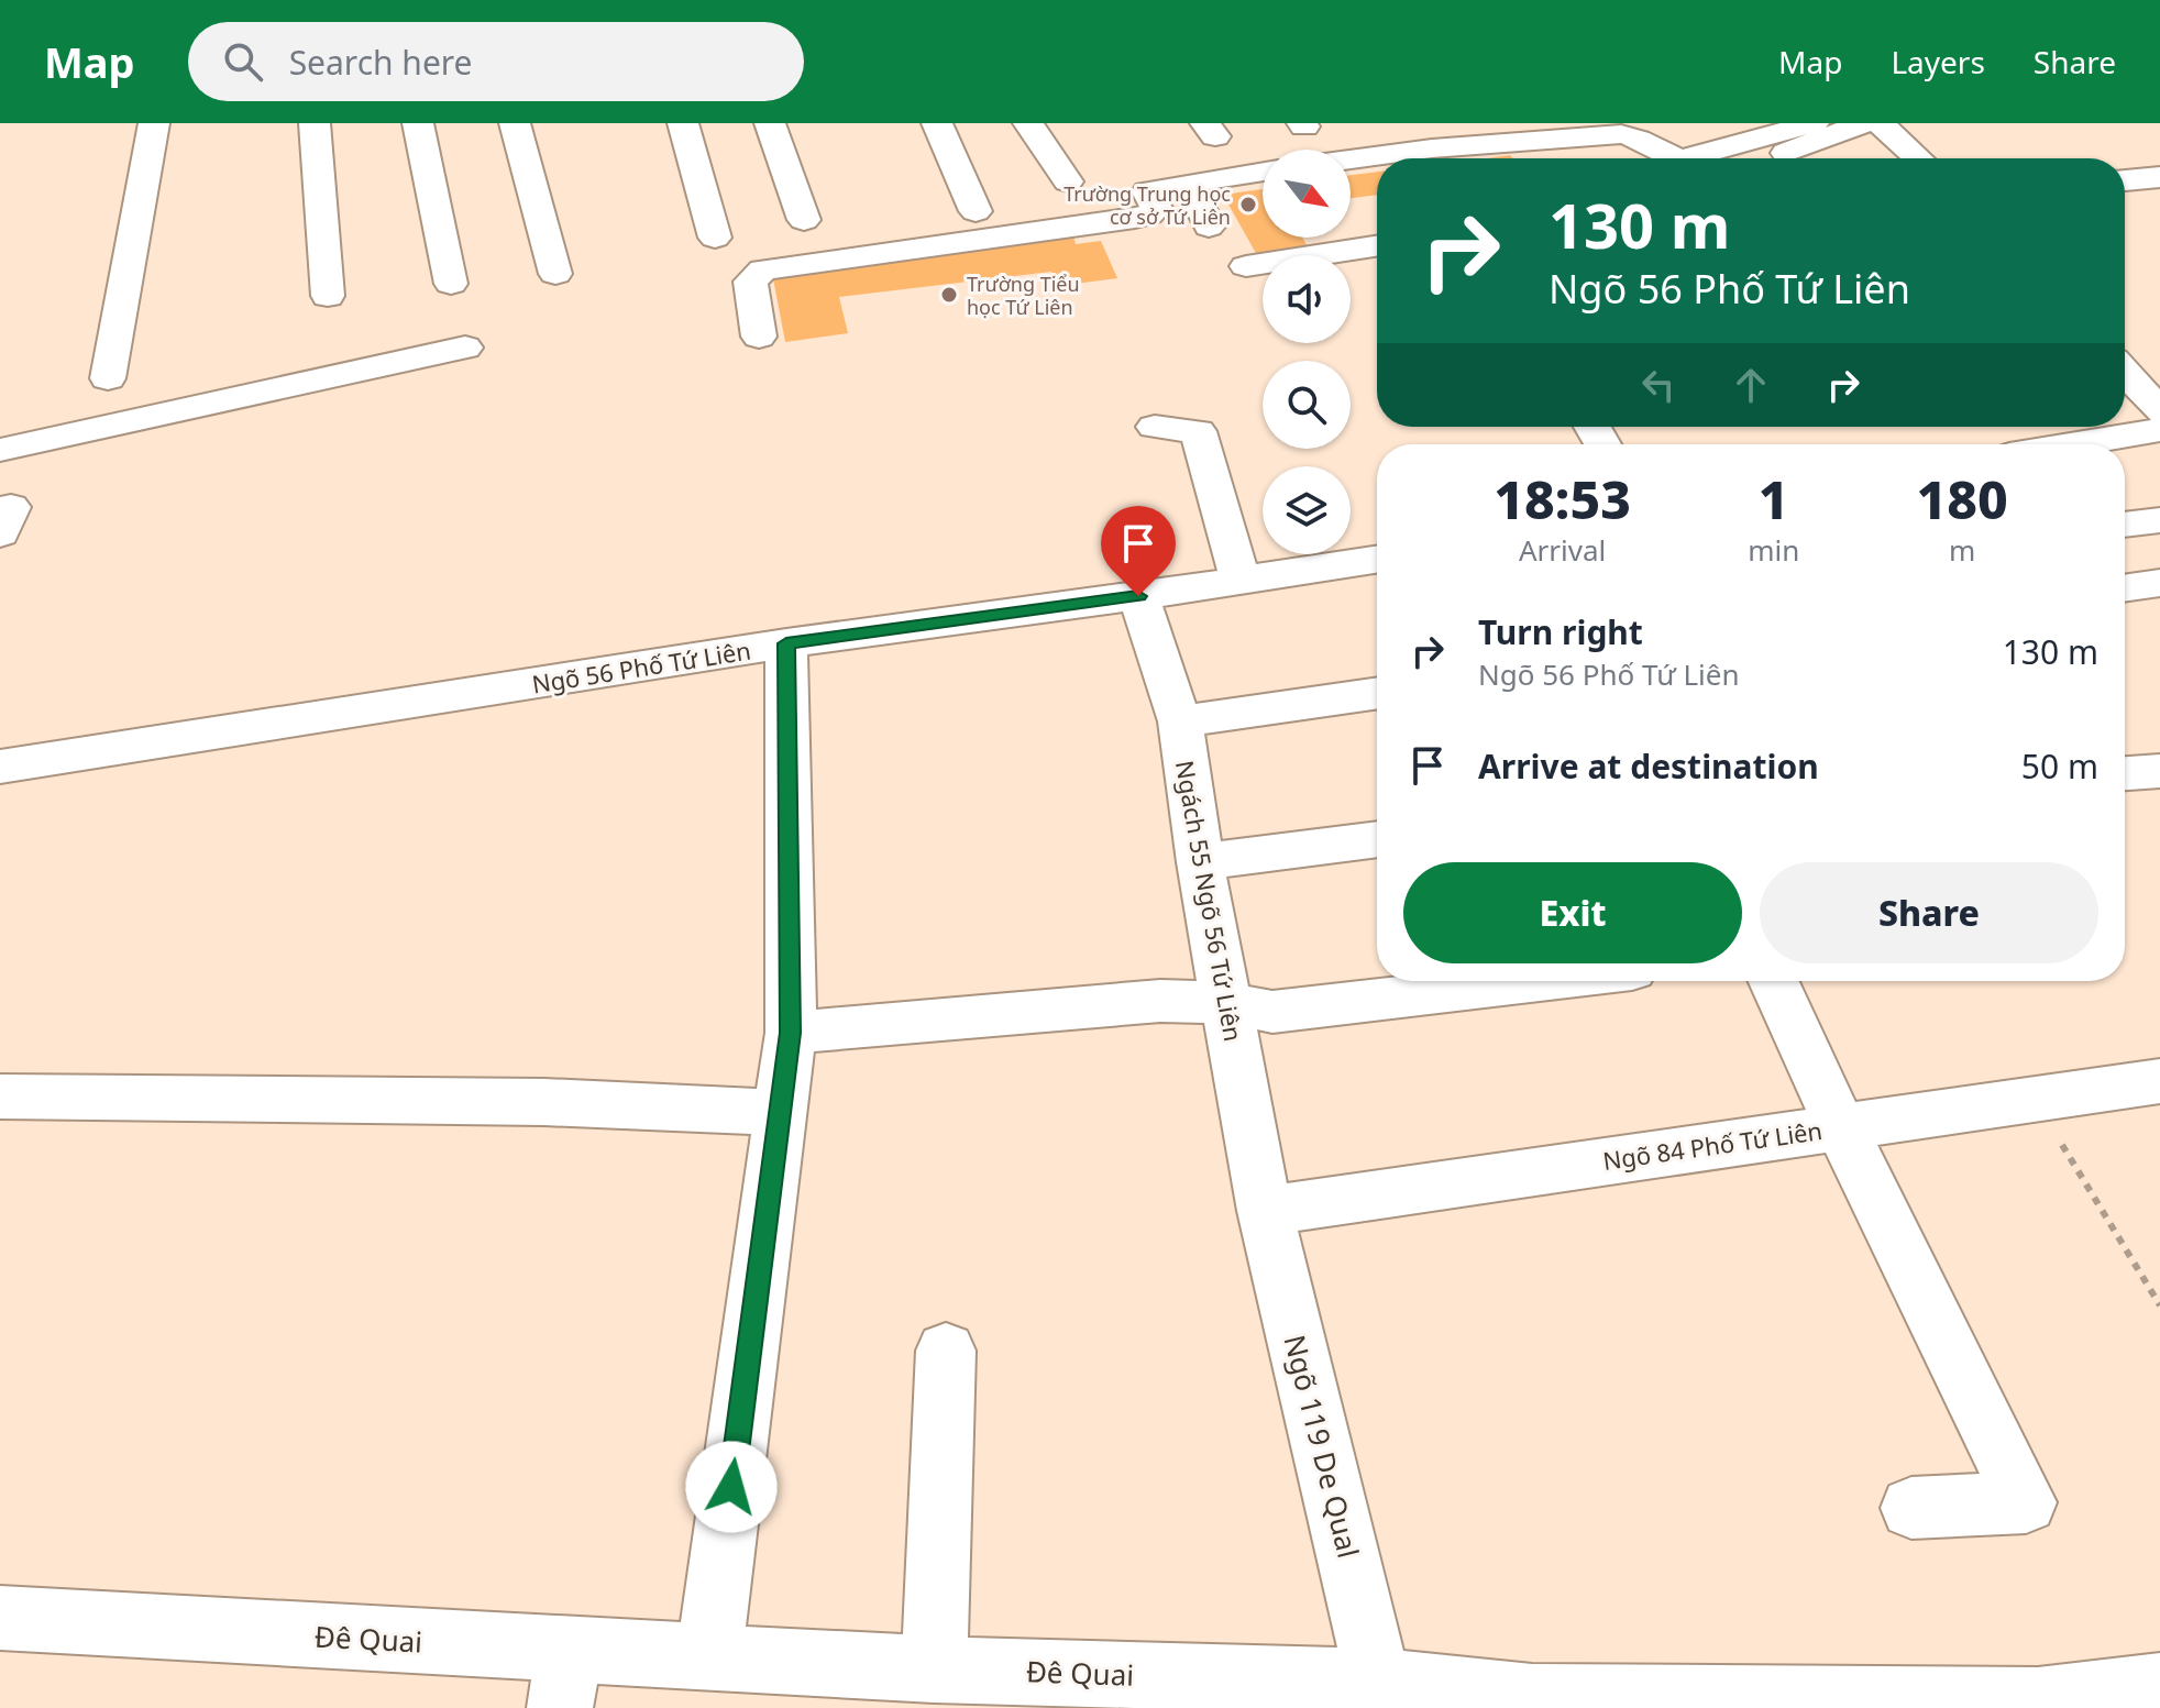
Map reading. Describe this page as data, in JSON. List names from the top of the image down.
{
  "streets": {
    "street": [
      "Ngõ 56 Phố Tứ Liên",
      "Ngách 55 Ngõ 56 Tứ Liên",
      "Ngõ 84 Phố Tứ Liên",
      "Ngõ 119 De Qual",
      "Đê Quai"
    ]
  },
  "crossings": [
    ["Ngõ 56 Phố Tứ Liên", "Ngách 55 Ngõ 56 Tứ Liên"],
    ["Ngách 55 Ngõ 56 Tứ Liên", "Ngõ 84 Phố Tứ Liên"],
    ["Ngách 55 Ngõ 56 Tứ Liên", "Ngõ 119 De Qual"],
    ["Ngõ 84 Phố Tứ Liên", "Ngõ 119 De Qual"],
    ["Ngõ 119 De Qual", "Đê Quai"]
  ],
  "places": ["Trường Trung học cơ sở Tứ Liên", "Trường Tiểu học Tứ Liên"],
  "north": "bottom right",
  "page": {
    "header": "Map",
    "search": "Search here",
    "nav": ["Map", "Layers", "Share"],
    "turn": ["130 m", "Ngõ 56 Phố Tứ Liên"],
    "eta": [
      "18:53",
      "Arrival",
      "1",
      "min",
      "180",
      "m"
    ],
    "list": [
      {
        "name": "Turn right",
        "note": "Ngõ 56 Phố Tứ Liên",
        "value": "130 m"
      },
      {
        "name": "Arrive at destination",
        "value": "50 m"
      }
    ],
    "buttons": ["Exit", "Share"]
  }
}
